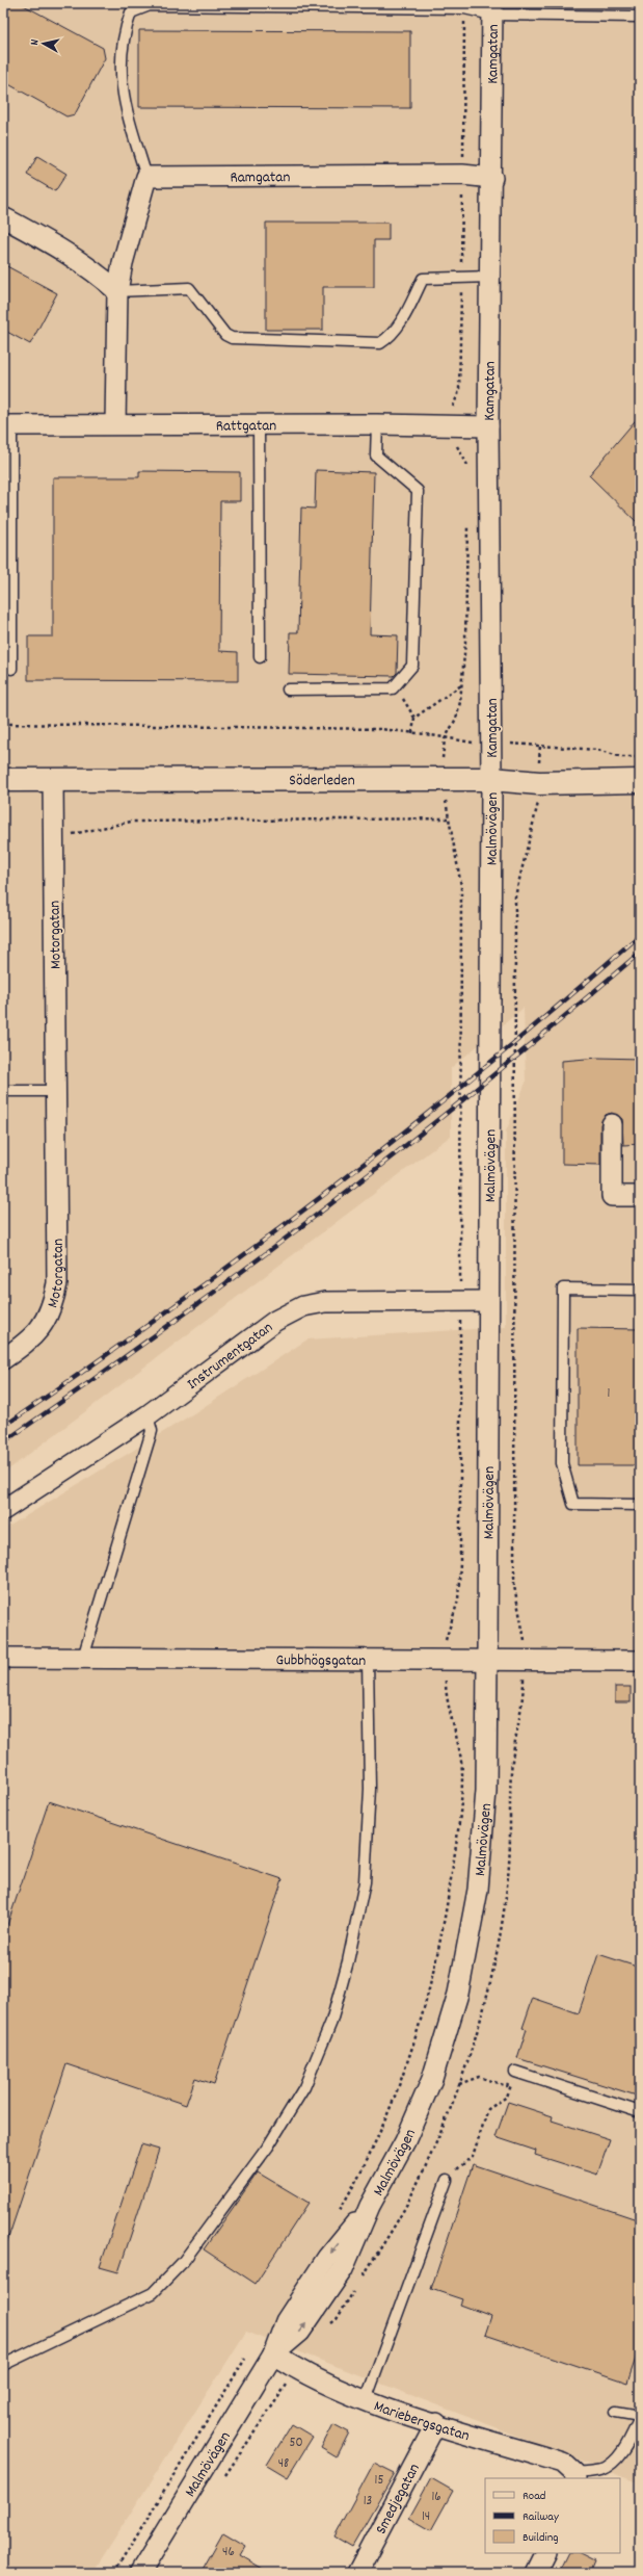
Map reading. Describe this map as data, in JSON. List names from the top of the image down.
{
  "streets": {
    "street": [
      "Kamgatan",
      "Ramgatan",
      "Rattgatan",
      "Söderleden",
      "Malmövägen",
      "Motorgatan",
      "Instrumentgatan",
      "Gubbhögsgatan",
      "Mariebergsgatan",
      "Smedjegatan"
    ]
  },
  "crossings": [
    ["Kamgatan", "Ramgatan"],
    ["Kamgatan", "Rattgatan"],
    ["Kamgatan", "Söderleden"],
    ["Kamgatan", "Malmövägen"],
    ["Söderleden", "Malmövägen"],
    ["Söderleden", "Motorgatan"],
    ["Malmövägen", "Instrumentgatan"],
    ["Malmövägen", "Gubbhögsgatan"],
    ["Malmövägen", "Mariebergsgatan"],
    ["Mariebergsgatan", "Smedjegatan"]
  ],
  "house_numbers": [
    "1",
    "50",
    "48",
    "15",
    "16",
    "13",
    "14",
    "46"
  ],
  "legend": ["Road", "Railway", "Building"],
  "north": "left"
}
